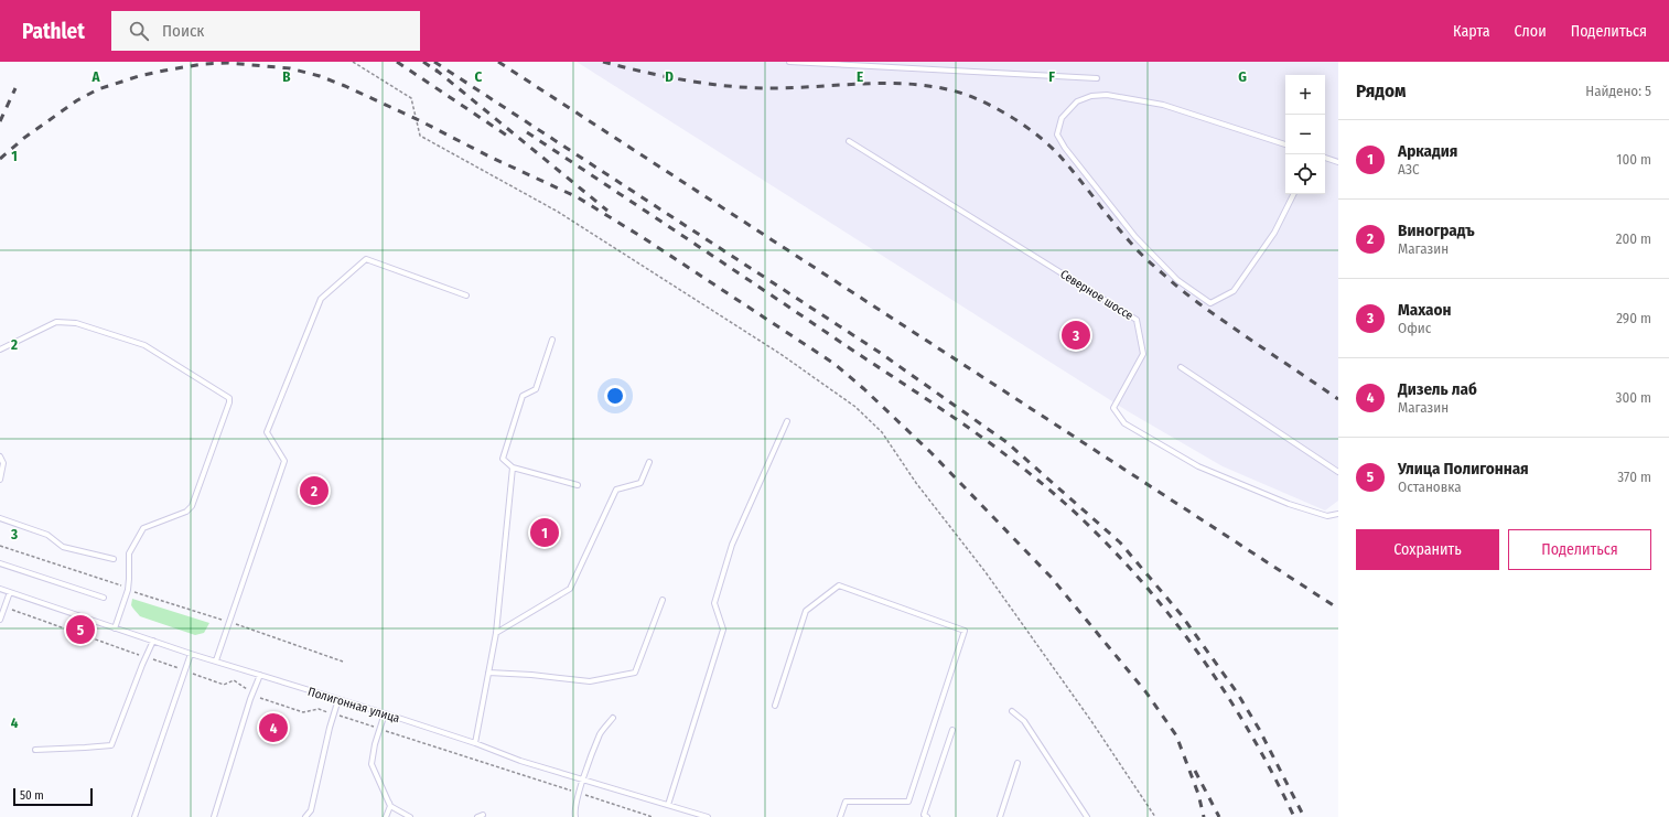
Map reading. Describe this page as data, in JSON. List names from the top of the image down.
{
  "streets": {
    "lane": ["Северное шоссе", "Полигонная улица"]
  },
  "scale_bar": "50 m",
  "page": {
    "header": "Pathlet",
    "search": "Поиск",
    "nav": ["Карта", "Слои", "Поделиться"],
    "heading": ["Рядом", "Найдено: 5"],
    "map_buttons": ["+", "−"],
    "list": [
      {
        "mark": "1",
        "name": "Аркадия",
        "note": "АЗС",
        "value": "100 m"
      },
      {
        "mark": "2",
        "name": "Виноградъ",
        "note": "Магазин",
        "value": "200 m"
      },
      {
        "mark": "3",
        "name": "Махаон",
        "note": "Офис",
        "value": "290 m"
      },
      {
        "mark": "4",
        "name": "Дизель лаб",
        "note": "Магазин",
        "value": "300 m"
      },
      {
        "mark": "5",
        "name": "Улица Полигонная",
        "note": "Остановка",
        "value": "370 m"
      }
    ],
    "pins": [
      "3",
      "2",
      "1",
      "5",
      "4"
    ],
    "buttons": ["Сохранить", "Поделиться"],
    "scale": "50 m"
  },
  "grid": {
    "columns": [
      "A",
      "B",
      "C",
      "D",
      "E",
      "F",
      "G"
    ],
    "rows": [
      "1",
      "2",
      "3",
      "4"
    ]
  }
}
